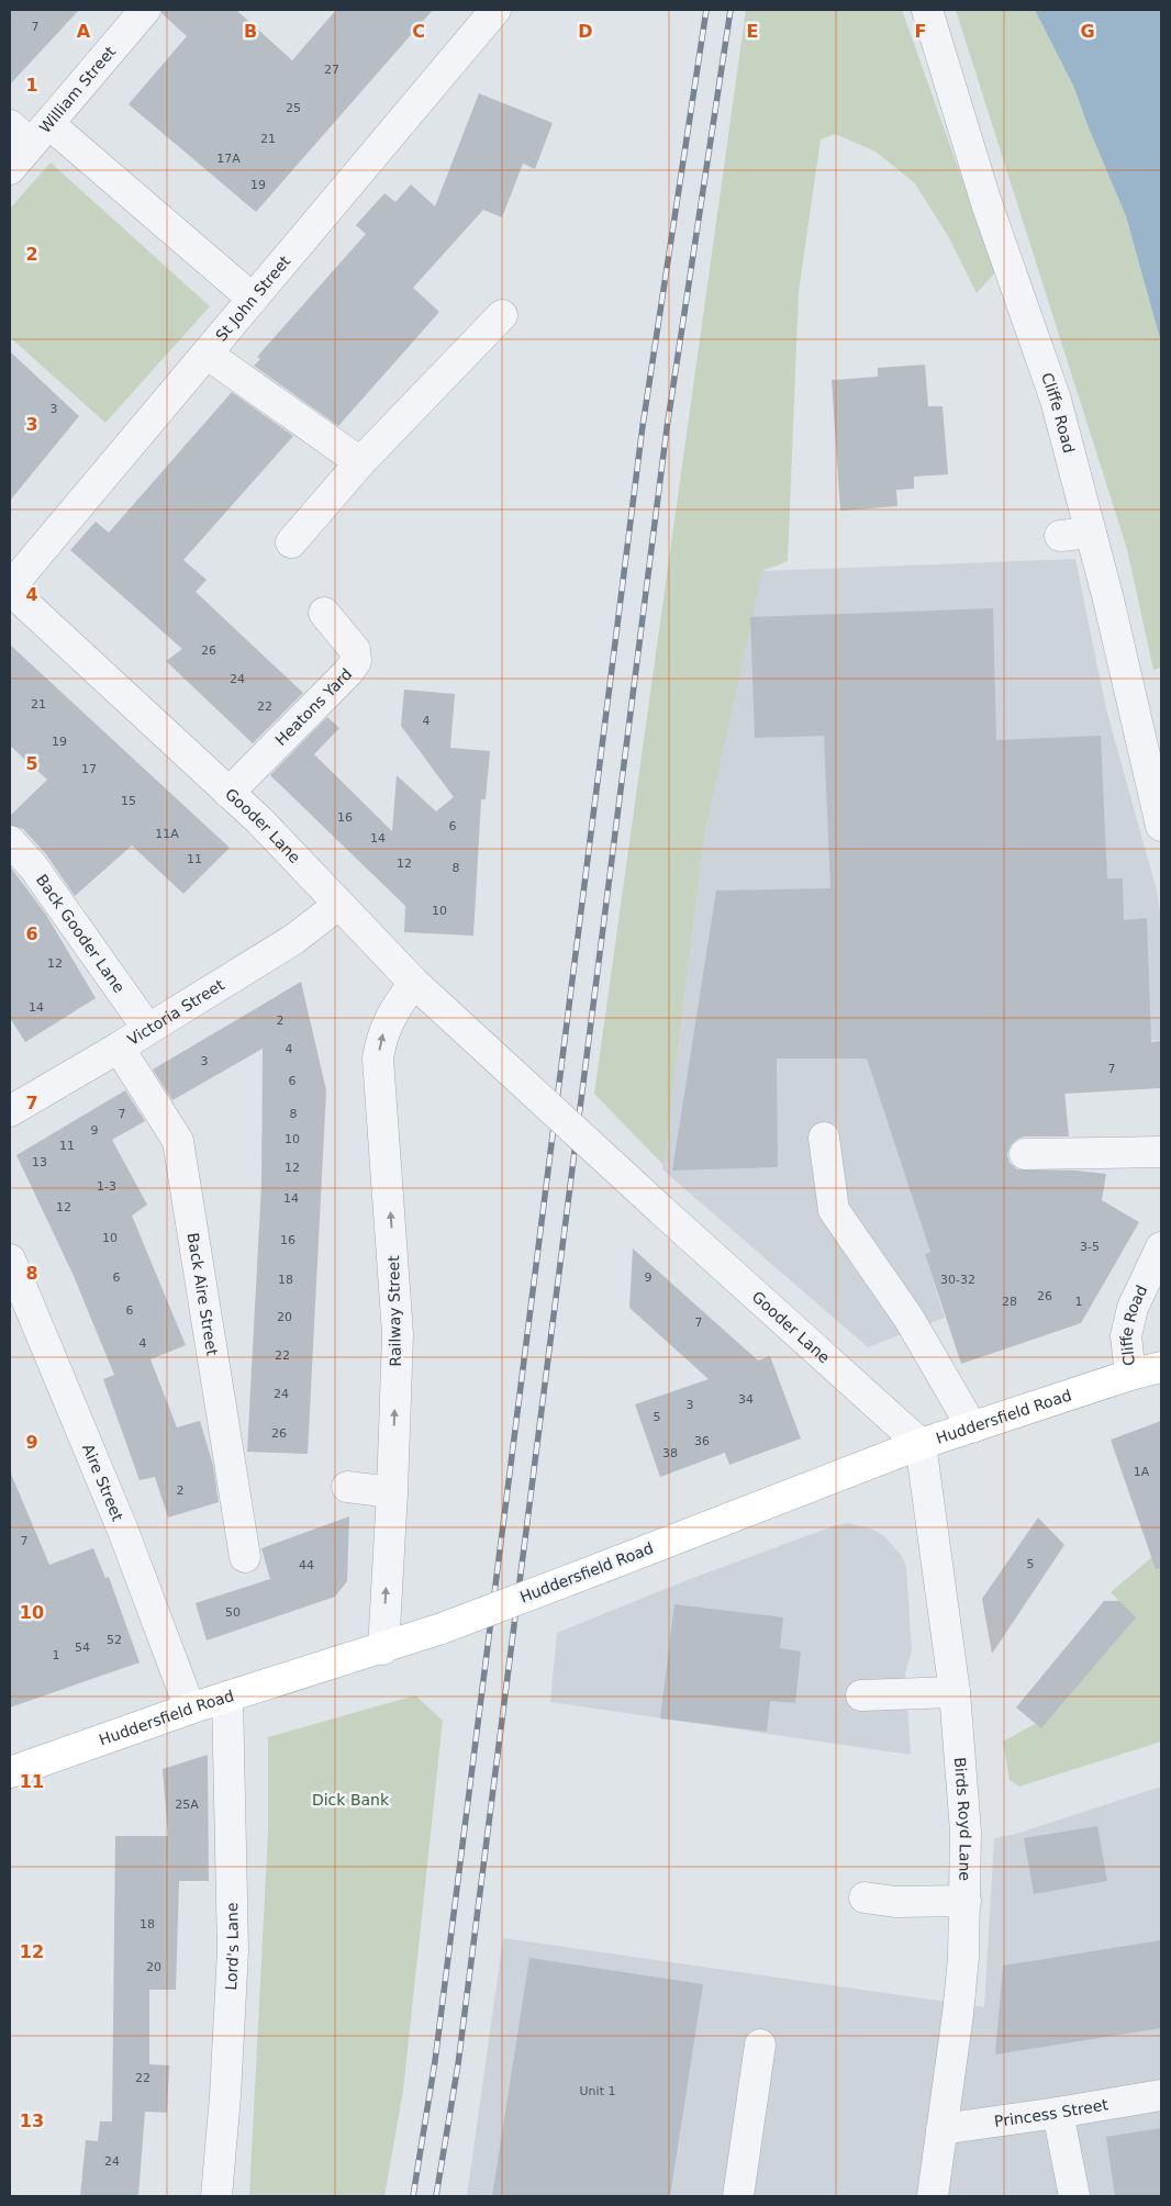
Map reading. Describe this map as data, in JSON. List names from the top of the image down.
{
  "streets": {
    "main road": ["Huddersfield Road"],
    "street": [
      "William Street",
      "St John Street",
      "Cliffe Road",
      "Heatons Yard",
      "Gooder Lane",
      "Back Gooder Lane",
      "Victoria Street",
      "Back Aire Street",
      "Railway Street",
      "Aire Street",
      "Birds Royd Lane",
      "Lord's Lane",
      "Princess Street"
    ]
  },
  "crossings": [
    ["St John Street", "Gooder Lane"],
    ["Cliffe Road", "Huddersfield Road"],
    ["Heatons Yard", "Gooder Lane"],
    ["Gooder Lane", "Victoria Street"],
    ["Gooder Lane", "Railway Street"],
    ["Gooder Lane", "Huddersfield Road"],
    ["Gooder Lane", "Birds Royd Lane"],
    ["Back Gooder Lane", "Victoria Street"],
    ["Victoria Street", "Back Aire Street"],
    ["Railway Street", "Huddersfield Road"],
    ["Huddersfield Road", "Aire Street"],
    ["Huddersfield Road", "Birds Royd Lane"],
    ["Huddersfield Road", "Lord's Lane"],
    ["Birds Royd Lane", "Princess Street"]
  ],
  "one_way": ["Railway Street"],
  "parks": ["Dick Bank"],
  "house_numbers": [
    "7",
    "27",
    "25",
    "21",
    "17A",
    "19",
    "3",
    "26",
    "24",
    "21",
    "22",
    "4",
    "19",
    "17",
    "15",
    "16",
    "6",
    "11A",
    "14",
    "11",
    "12",
    "8",
    "10",
    "12",
    "14",
    "2",
    "4",
    "3",
    "7",
    "6",
    "7",
    "8",
    "9",
    "10",
    "11",
    "13",
    "12",
    "1-3",
    "14",
    "12",
    "10",
    "16",
    "3-5",
    "6",
    "9",
    "18",
    "30-32",
    "26",
    "28",
    "1",
    "6",
    "20",
    "7",
    "4",
    "22",
    "24",
    "34",
    "3",
    "5",
    "26",
    "36",
    "38",
    "1A",
    "2",
    "7",
    "5",
    "44",
    "50",
    "52",
    "54",
    "1",
    "25A",
    "18",
    "20",
    "22",
    "Unit 1",
    "24"
  ],
  "grid": {
    "columns": [
      "A",
      "B",
      "C",
      "D",
      "E",
      "F",
      "G"
    ],
    "rows": [
      "1",
      "2",
      "3",
      "4",
      "5",
      "6",
      "7",
      "8",
      "9",
      "10",
      "11",
      "12",
      "13"
    ]
  }
}
